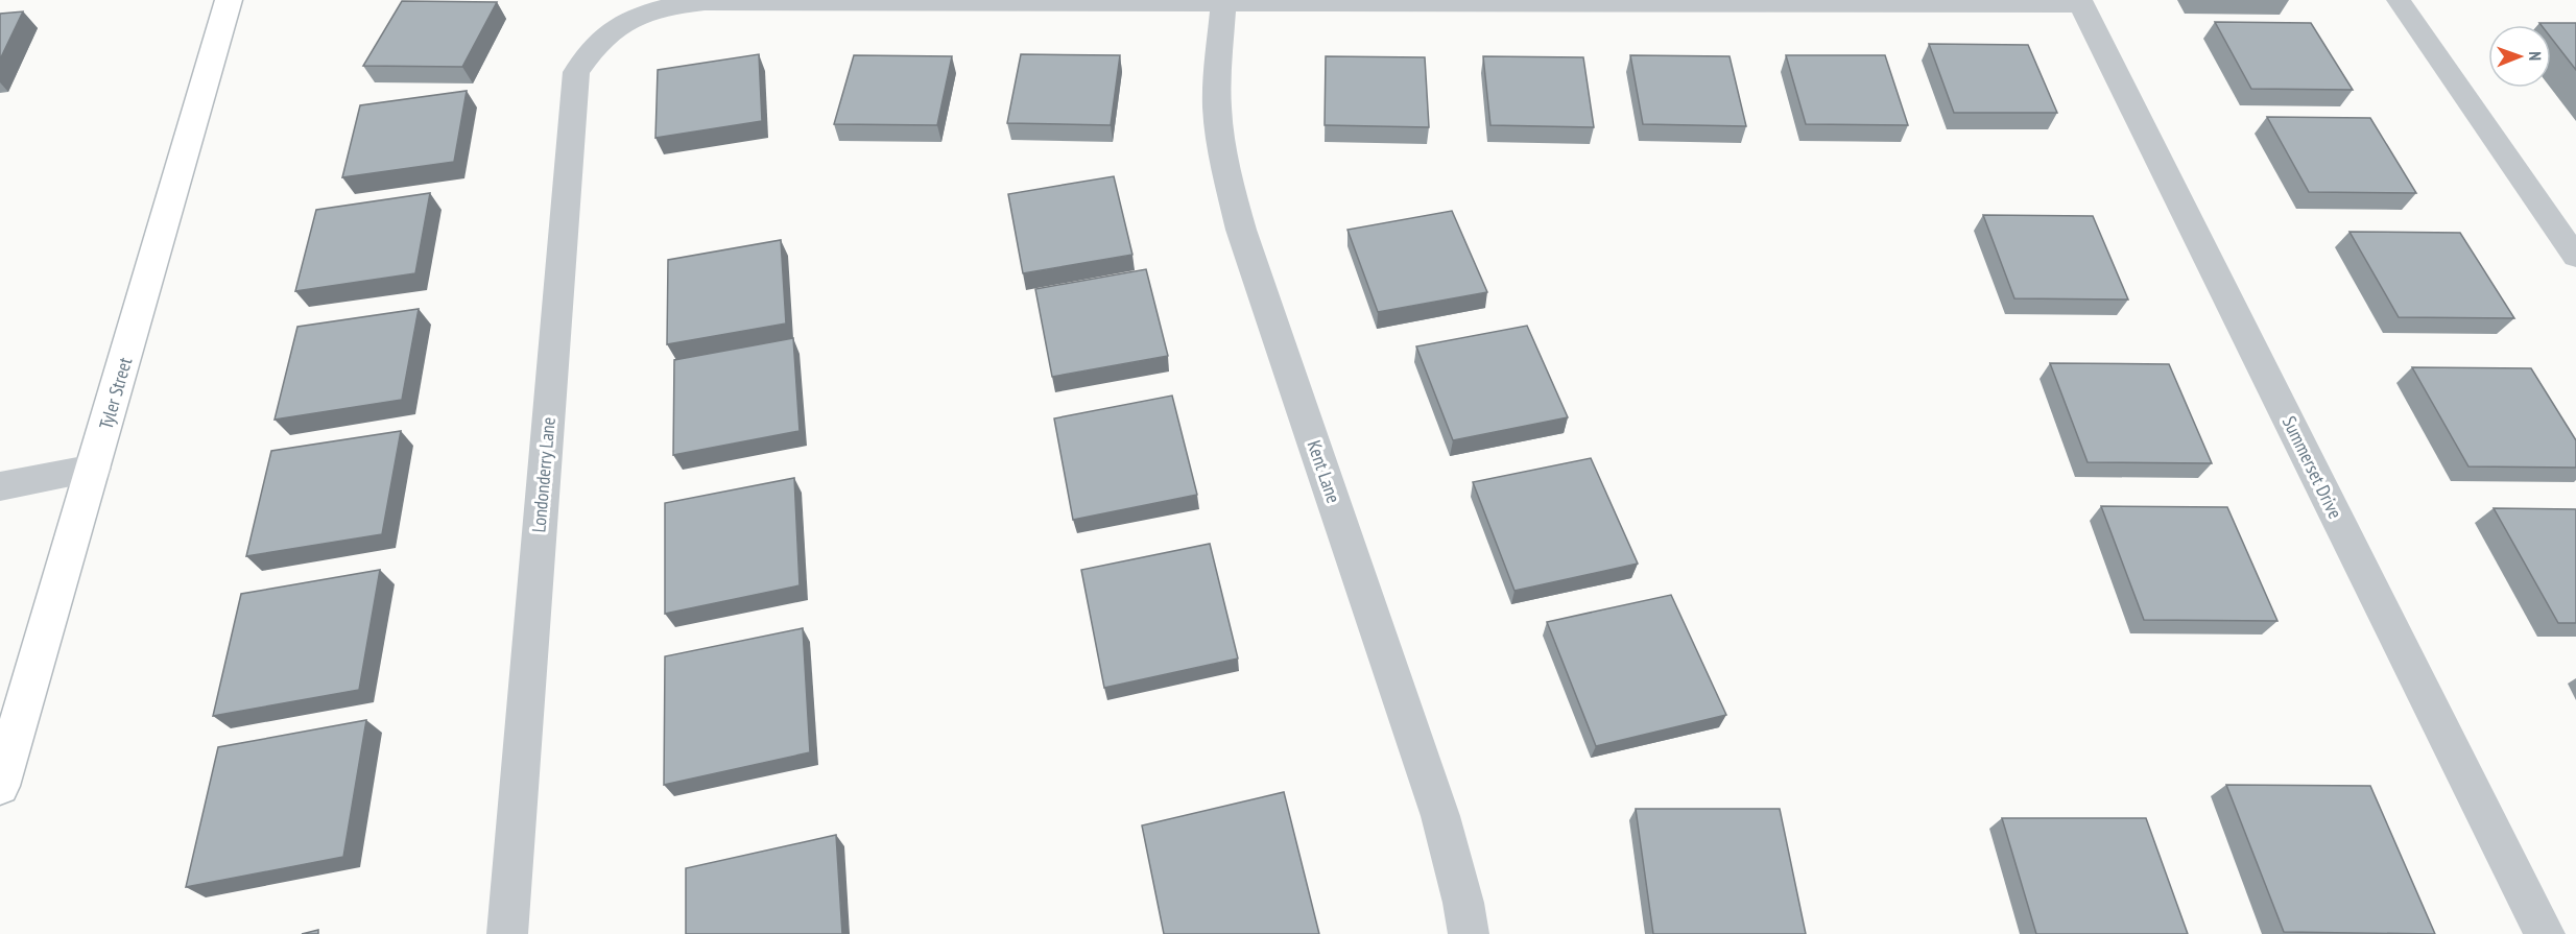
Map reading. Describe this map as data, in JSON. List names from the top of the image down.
{
  "streets": {
    "street": [
      "Tyler Street",
      "Summerset Drive",
      "Kent Lane",
      "Londonderry Lane"
    ]
  },
  "crossings": [
    ["Summerset Drive", "Londonderry Lane"],
    ["Kent Lane", "Londonderry Lane"]
  ],
  "north": "right"
}
